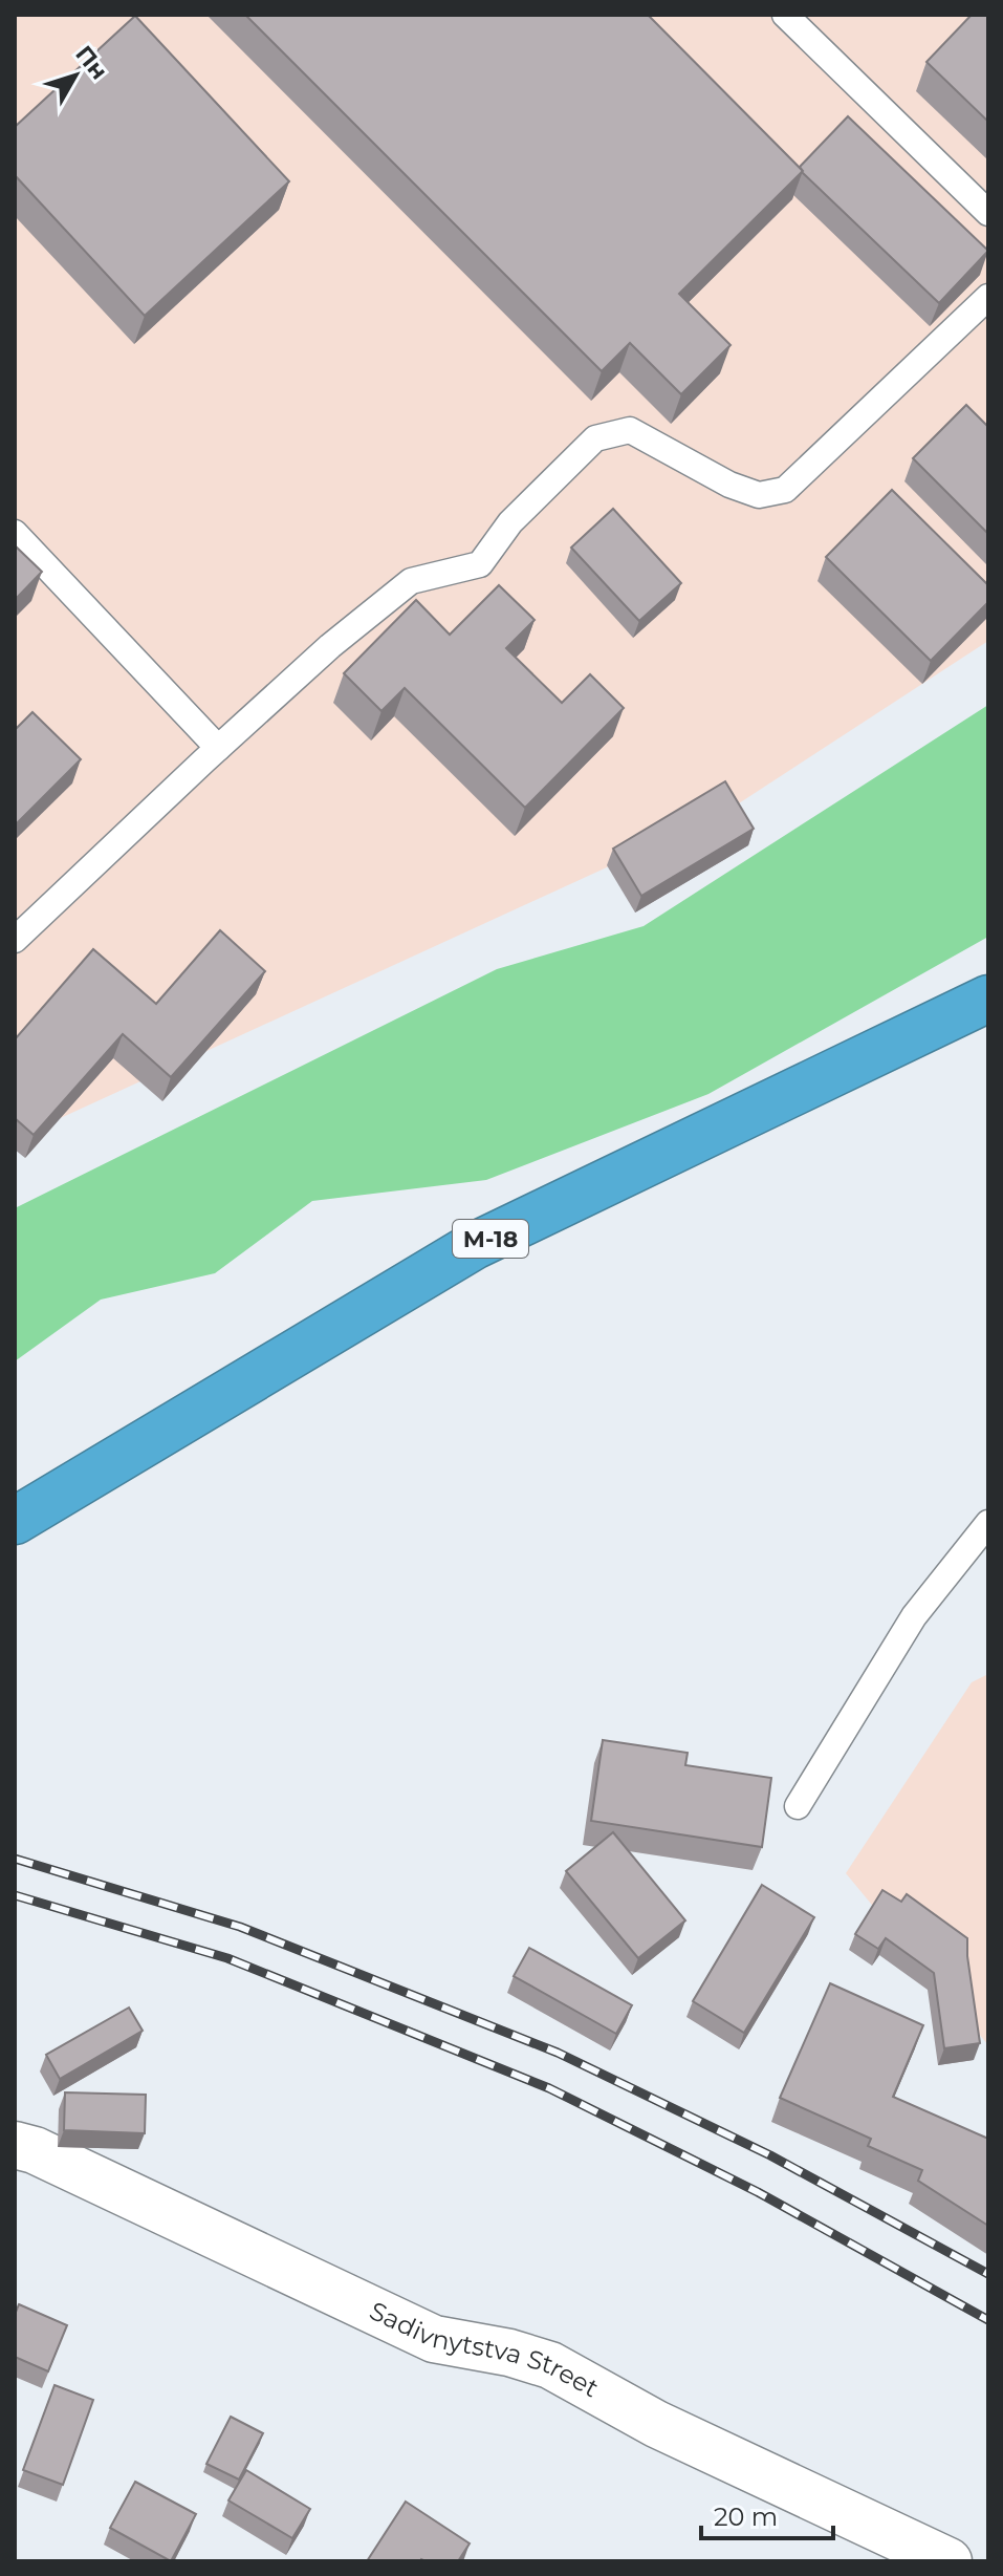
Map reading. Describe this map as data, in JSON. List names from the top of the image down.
{
  "streets": {
    "highway": ["М-18"],
    "street": ["Sadivnytstva Street"]
  },
  "scale_bar": "20 m",
  "north": "top right"
}
